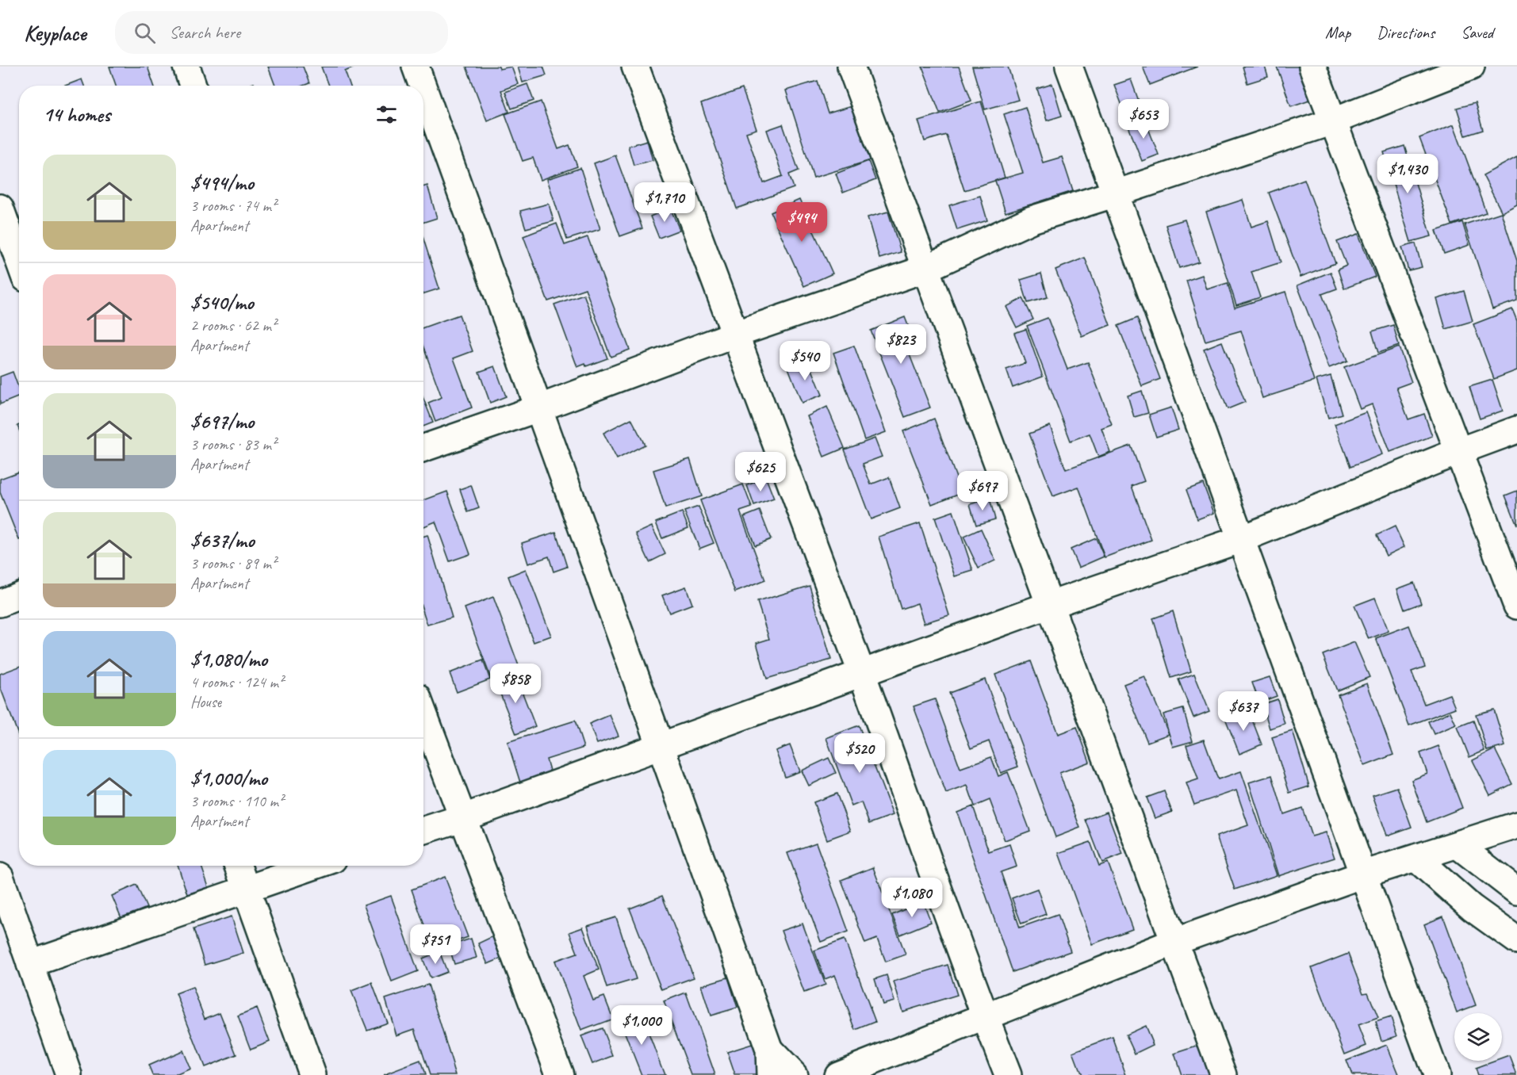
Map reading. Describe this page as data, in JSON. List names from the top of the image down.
{
  "page": {
    "header": "Keyplace",
    "search": "Search here",
    "nav": ["Map", "Directions", "Saved"],
    "heading": "14 homes",
    "price": [
      "$653",
      "$1,430",
      "$1,710",
      "$494",
      "$823",
      "$540",
      "$625",
      "$697",
      "$858",
      "$637",
      "$520",
      "$1,080",
      "$751",
      "$1,000"
    ],
    "list": [
      {
        "name": "$494/mo",
        "note": "3 rooms · 74 m² · Apartment"
      },
      {
        "name": "$540/mo",
        "note": "2 rooms · 62 m² · Apartment"
      },
      {
        "name": "$697/mo",
        "note": "3 rooms · 83 m² · Apartment"
      },
      {
        "name": "$637/mo",
        "note": "3 rooms · 89 m² · Apartment"
      },
      {
        "name": "$1,080/mo",
        "note": "4 rooms · 124 m² · House"
      },
      {
        "name": "$1,000/mo",
        "note": "3 rooms · 110 m² · Apartment"
      }
    ]
  }
}
